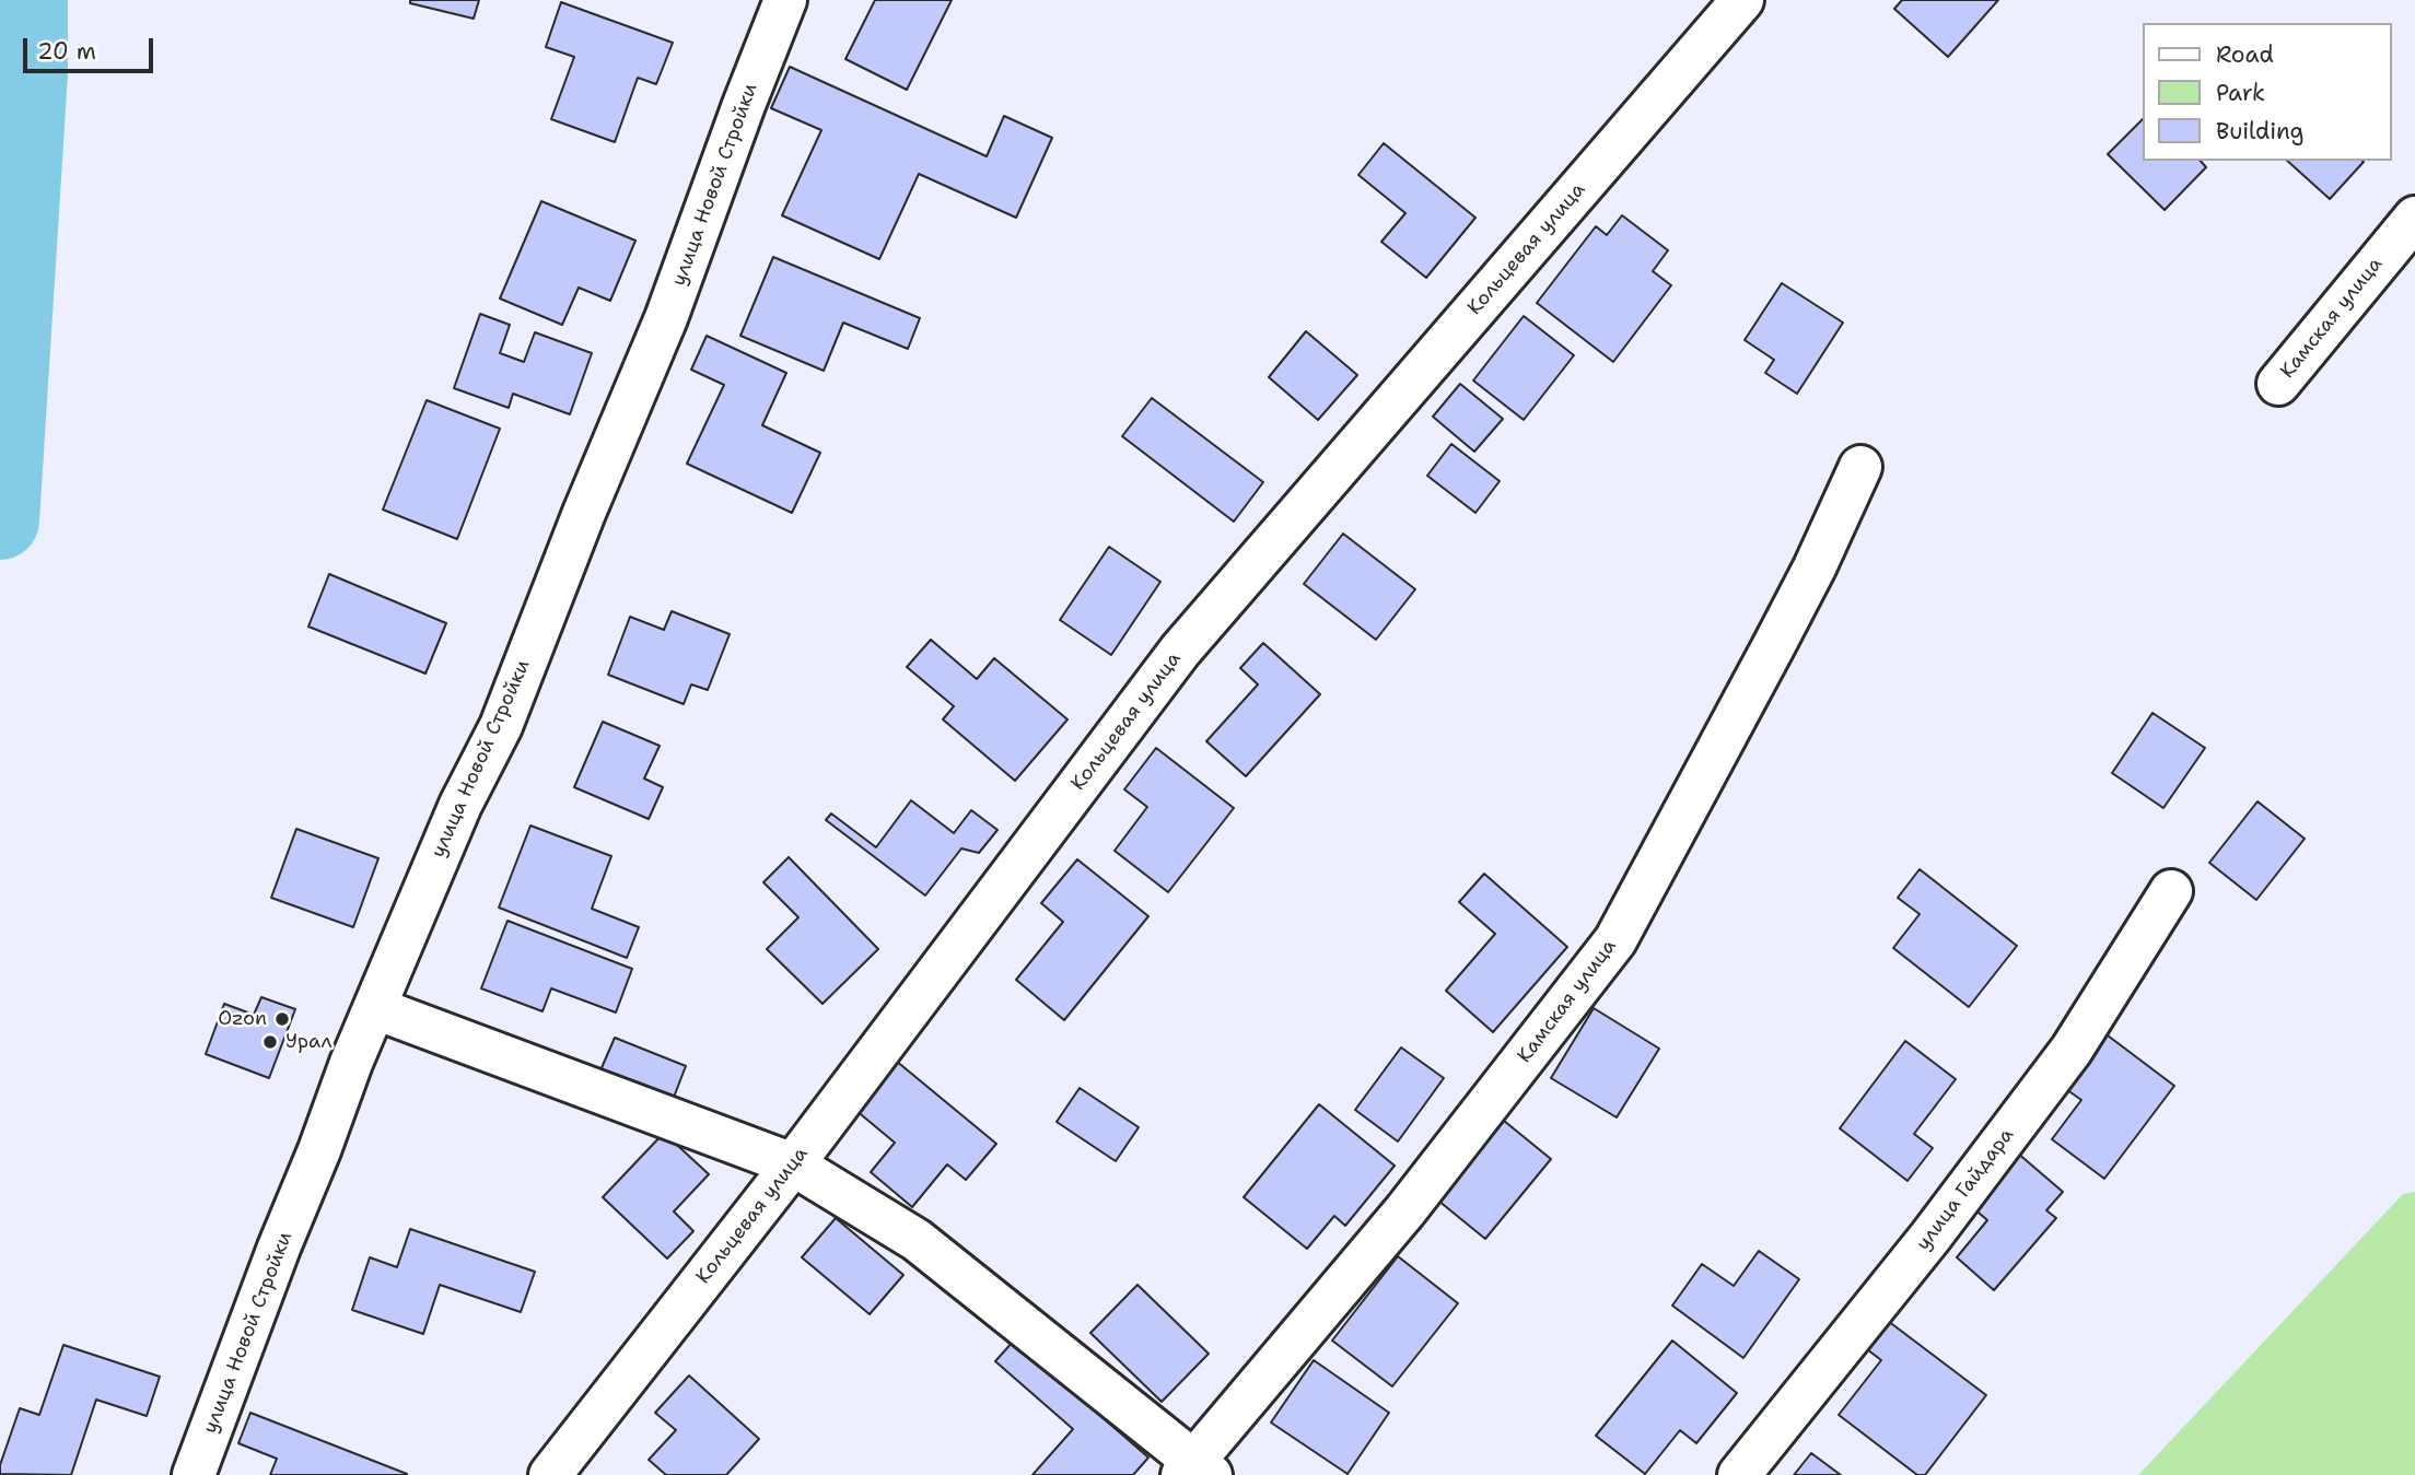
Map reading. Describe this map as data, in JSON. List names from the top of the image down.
{
  "streets": {
    "street": [
      "улица Новой Стройки",
      "Кольцевая улица",
      "Камская улица",
      "улица Гайдара"
    ]
  },
  "places": ["Ozon", "Урал"],
  "legend": ["Road", "Park", "Building"],
  "scale_bar": "20 m"
}
